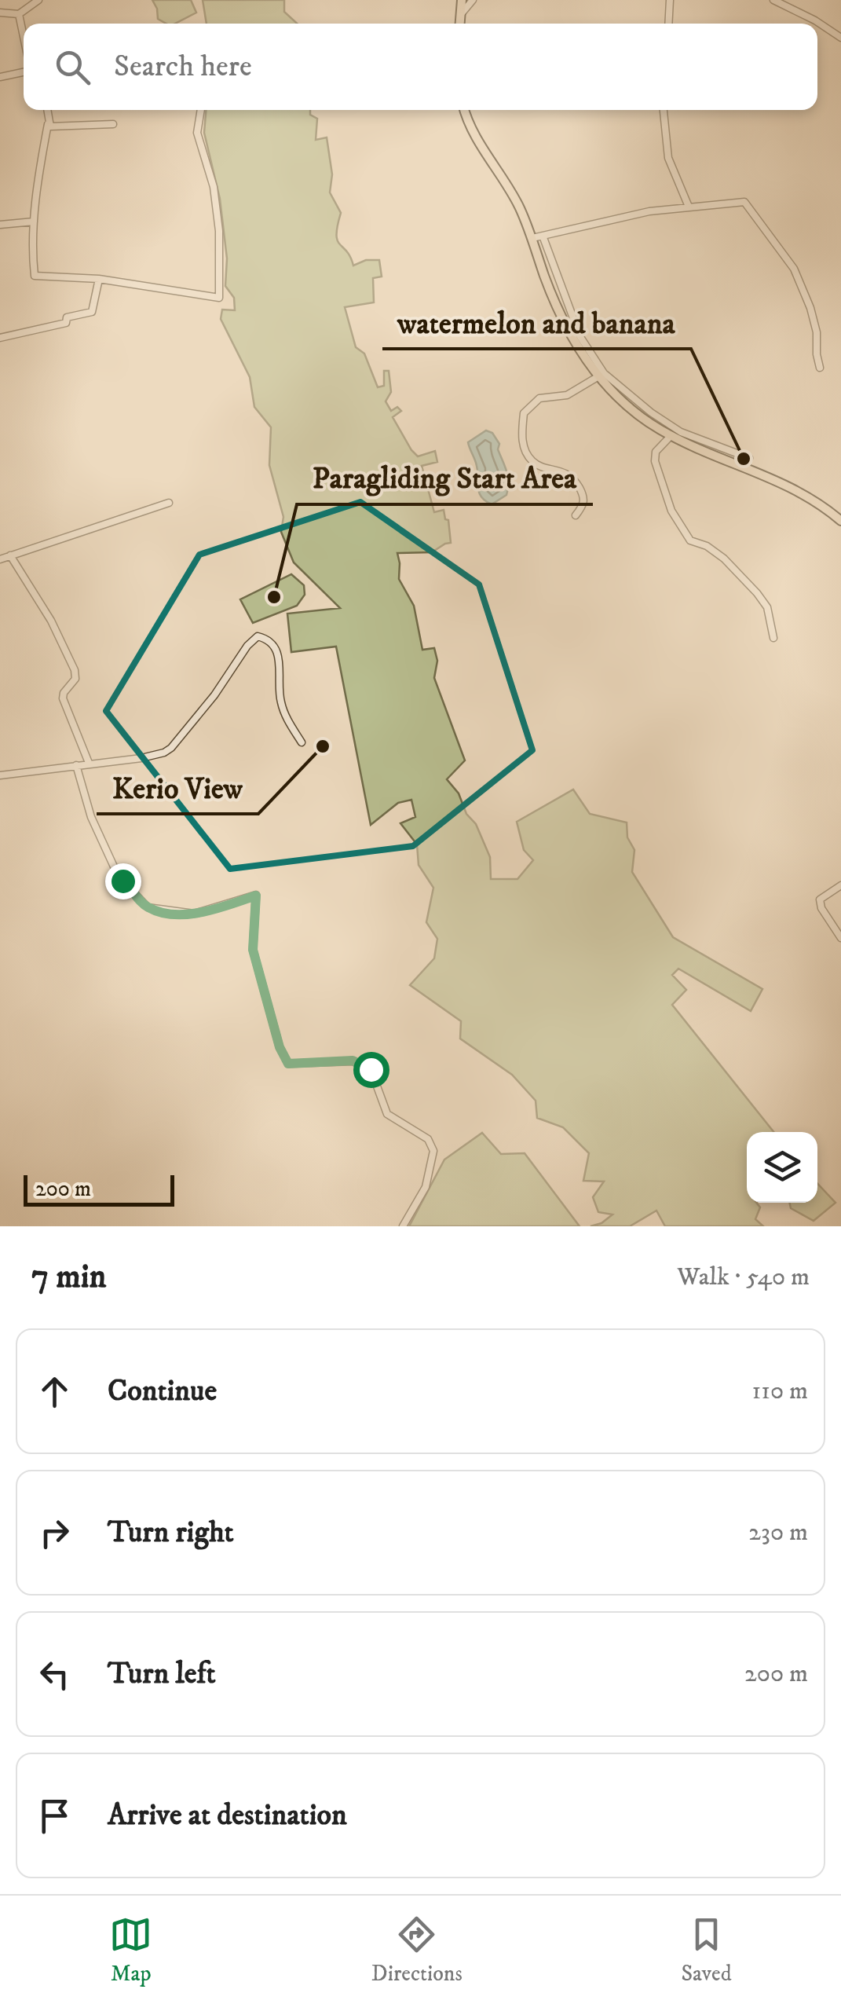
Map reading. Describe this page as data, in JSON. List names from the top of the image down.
{
  "places": ["watermelon and banana", "Paragliding Start Area", "Kerio View"],
  "scale_bar": "200 m",
  "page": {
    "search": "Search here",
    "scale": "200 m",
    "heading": ["7 min", "Walk · 540 m"],
    "list": [
      ["Continue", "110 m"],
      ["Turn right", "230 m"],
      ["Turn left", "200 m"],
      "Arrive at destination"
    ],
    "nav": ["Map", "Directions", "Saved"]
  }
}
